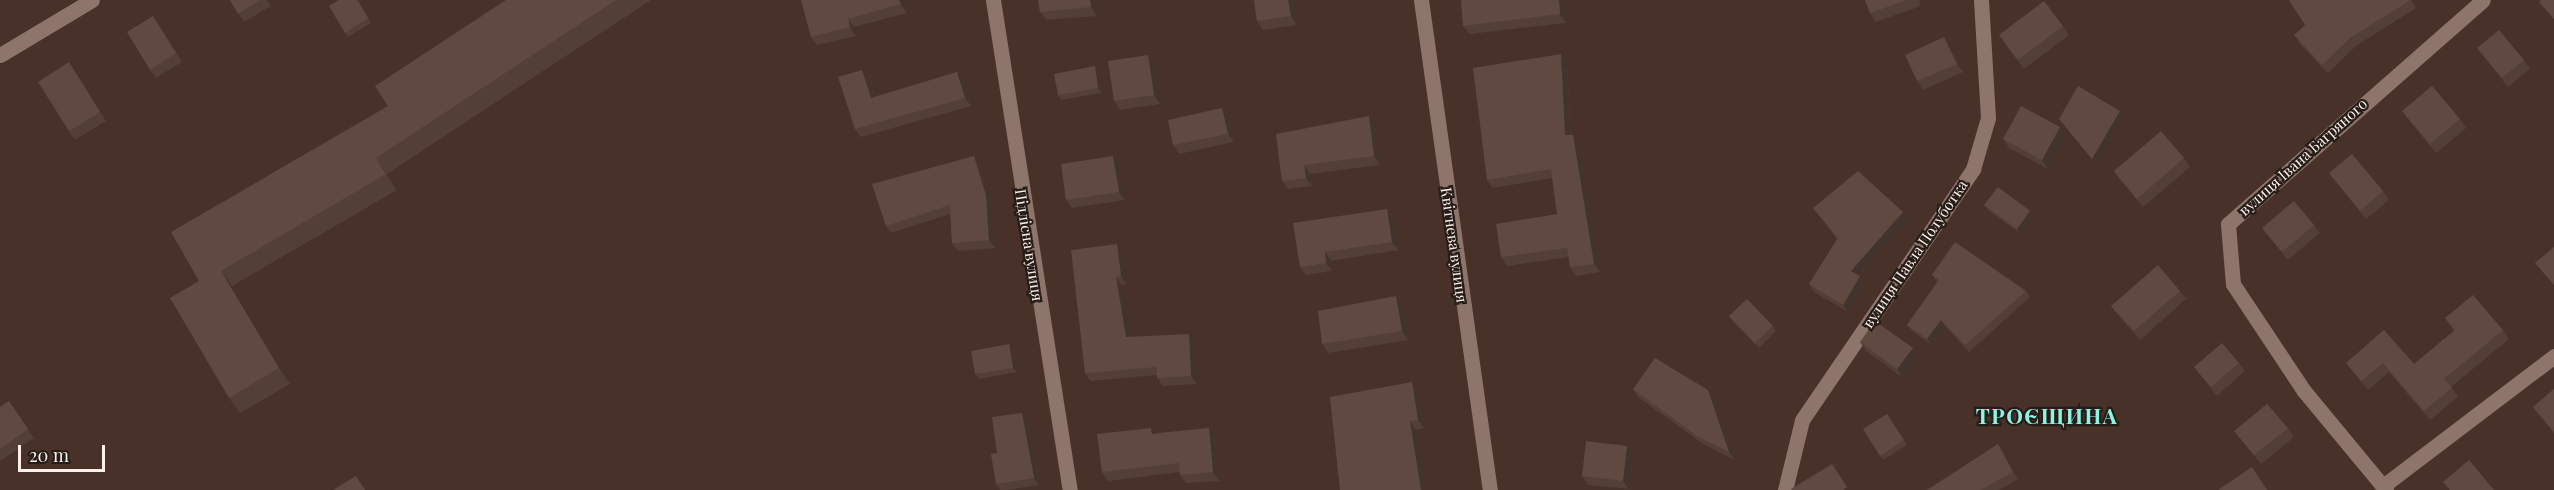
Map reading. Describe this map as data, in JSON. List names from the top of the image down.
{
  "streets": {
    "street": [
      "вулиця Івана Багряного",
      "Підлісна вулиця",
      "Квітнева вулиця",
      "вулиця Павла Полуботка"
    ]
  },
  "districts": ["ТРОЄЩИНА"],
  "scale_bar": "20 m"
}
